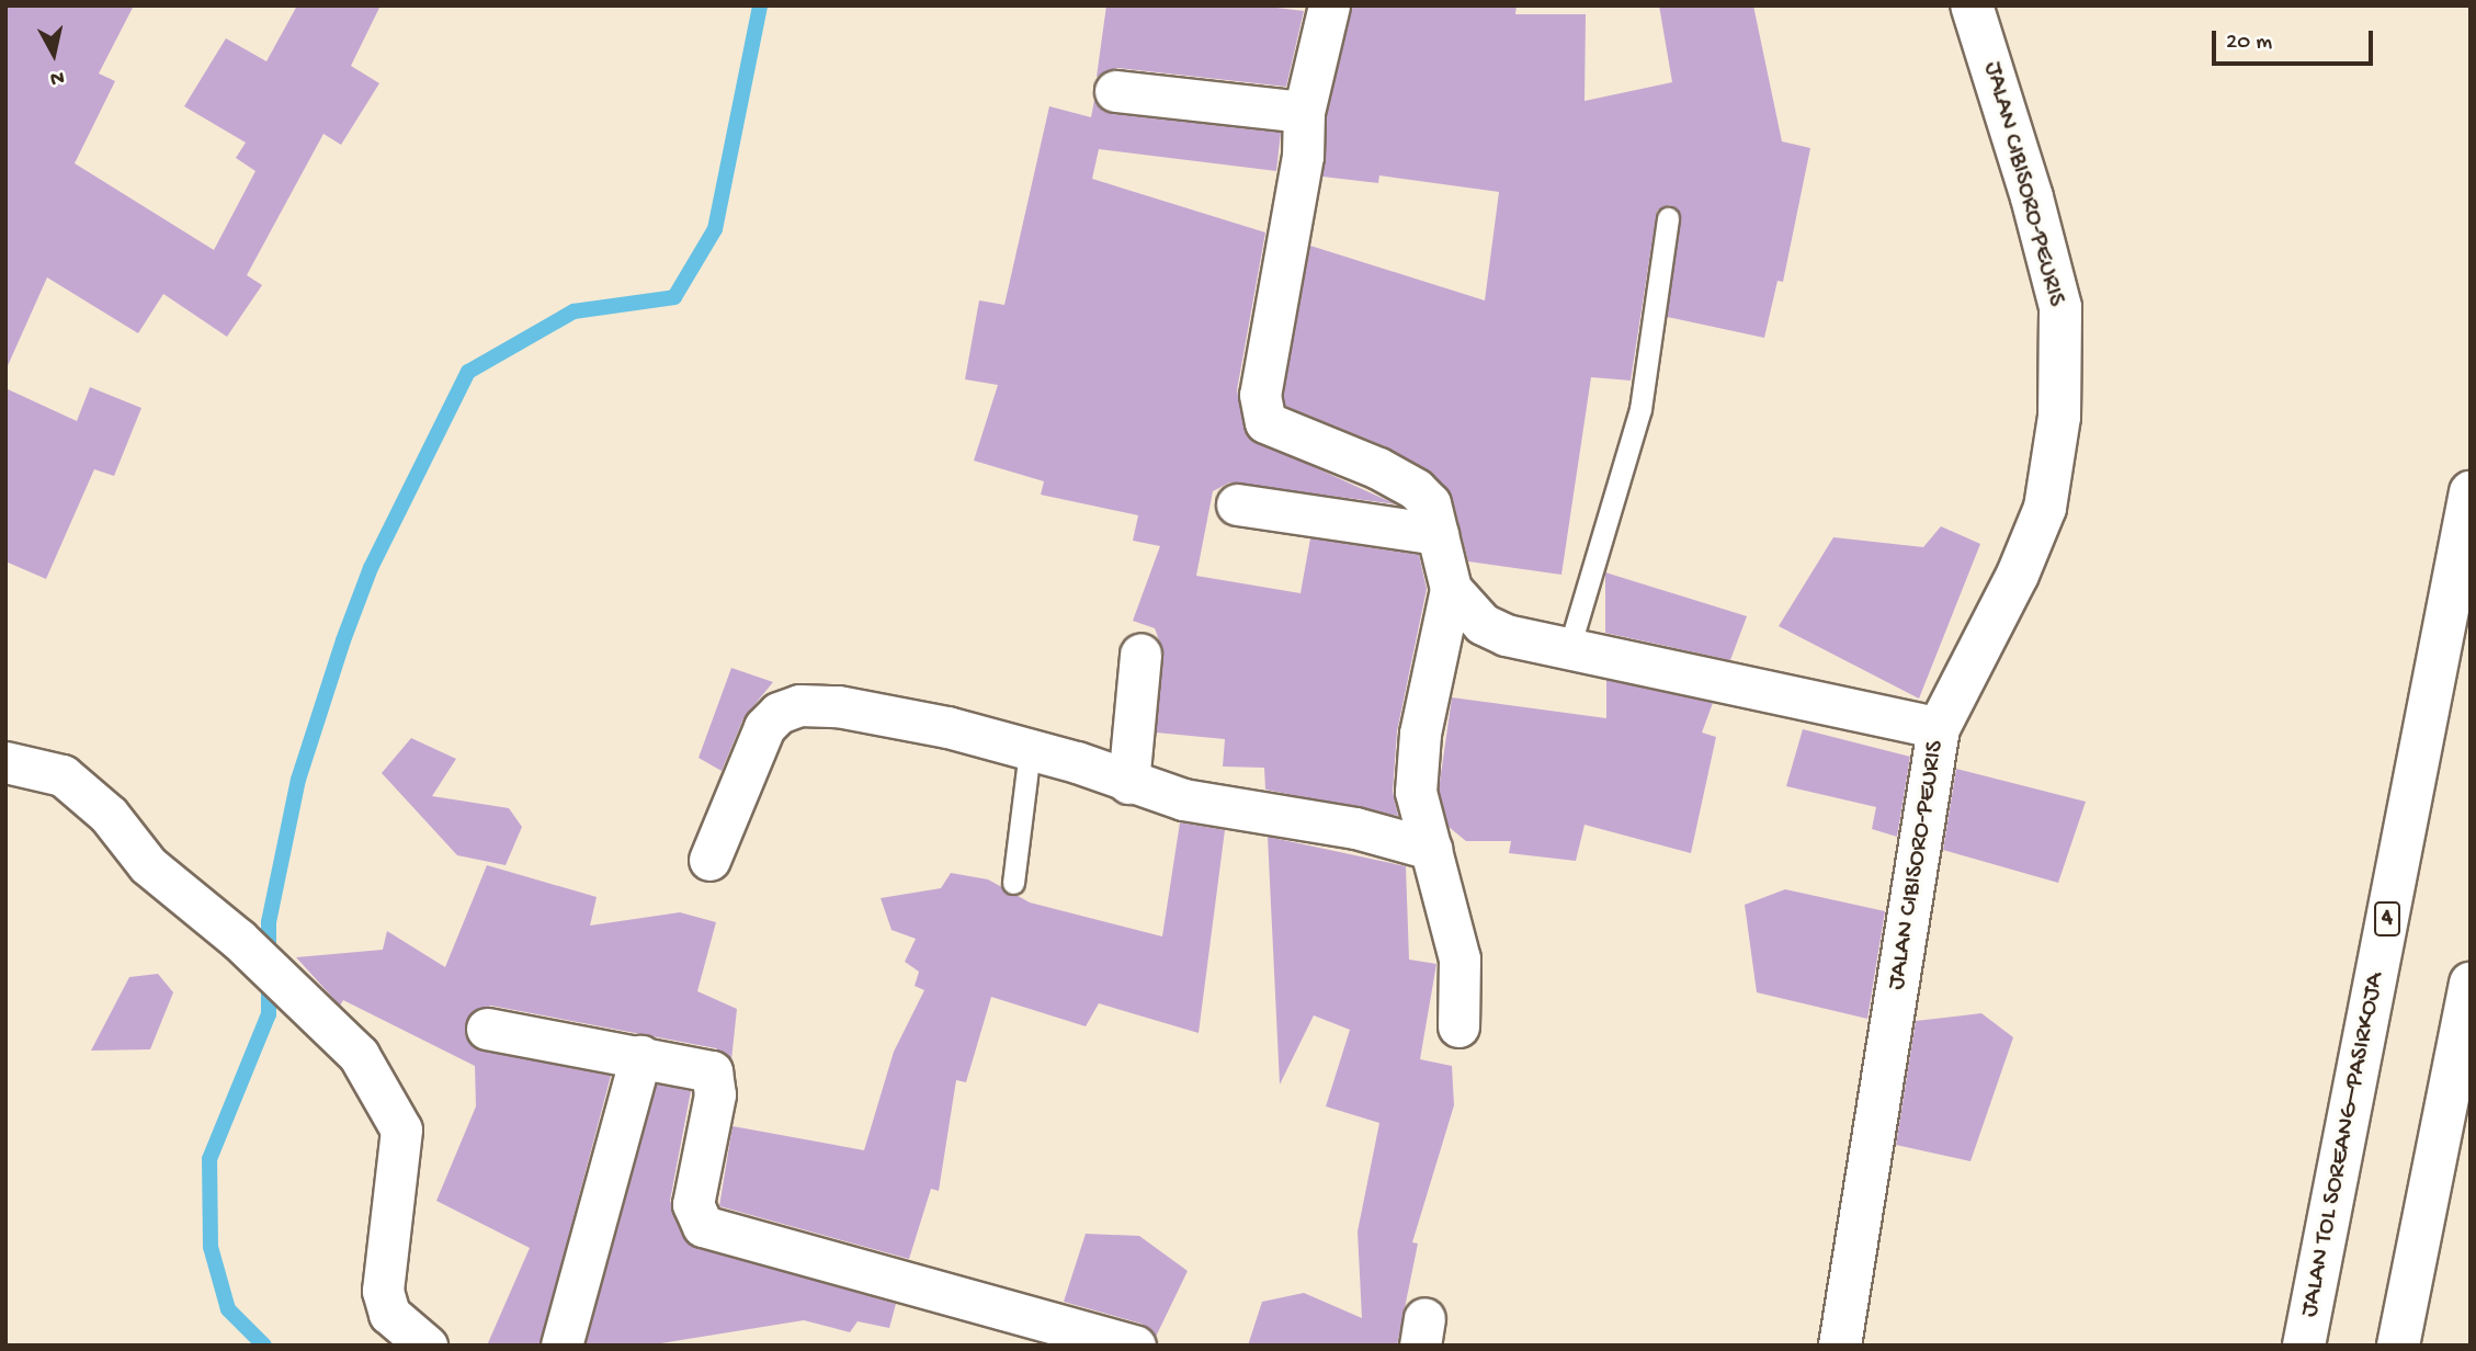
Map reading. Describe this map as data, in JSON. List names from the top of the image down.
{
  "streets": {
    "main road": ["JALAN CIBISORO-PEURIS", "4", "JALAN TOL SOREANG–PASIRKOJA"]
  },
  "scale_bar": "20 m",
  "north": "bottom"
}
